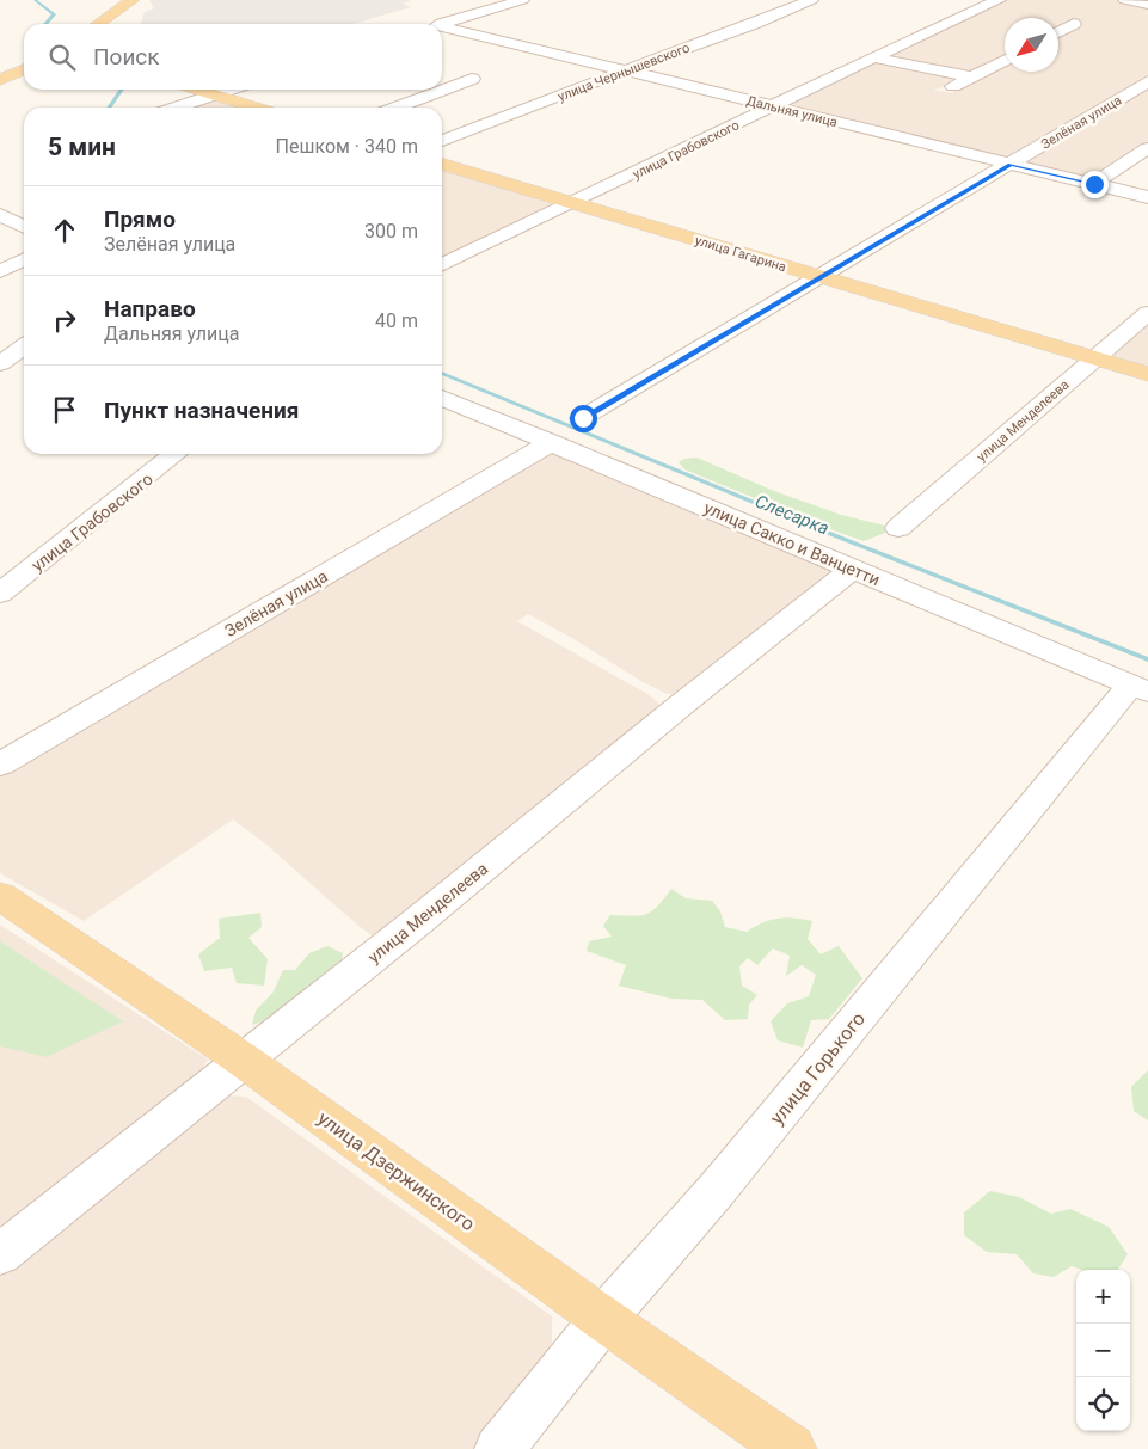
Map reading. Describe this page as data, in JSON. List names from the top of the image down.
{
  "streets": {
    "main road": ["улица Гагарина", "улица Дзержинского"],
    "street": [
      "улица Чернышевского",
      "Дальняя улица",
      "Зелёная улица",
      "улица Грабовского",
      "улица Менделеева",
      "улица Сакко и Ванцетти",
      "улица Горького"
    ]
  },
  "crossings": [
    ["улица Чернышевского", "Дальняя улица"],
    ["Дальняя улица", "Зелёная улица"],
    ["Дальняя улица", "улица Грабовского"],
    ["Зелёная улица", "улица Гагарина"],
    ["Зелёная улица", "улица Сакко и Ванцетти"],
    ["улица Грабовского", "улица Гагарина"],
    ["улица Гагарина", "улица Менделеева"],
    ["улица Менделеева", "улица Сакко и Ванцетти"],
    ["улица Менделеева", "улица Дзержинского"],
    ["улица Сакко и Ванцетти", "улица Горького"],
    ["улица Горького", "улица Дзержинского"]
  ],
  "water": ["Слесарка"],
  "north": "bottom left",
  "page": {
    "search": "Поиск",
    "heading": ["5 мин", "Пешком · 340 m"],
    "list": [
      ["Прямо", "Зелёная улица", "300 m"],
      ["Направо", "Дальняя улица", "40 m"],
      "Пункт назначения"
    ],
    "map_buttons": ["+", "−"]
  }
}
